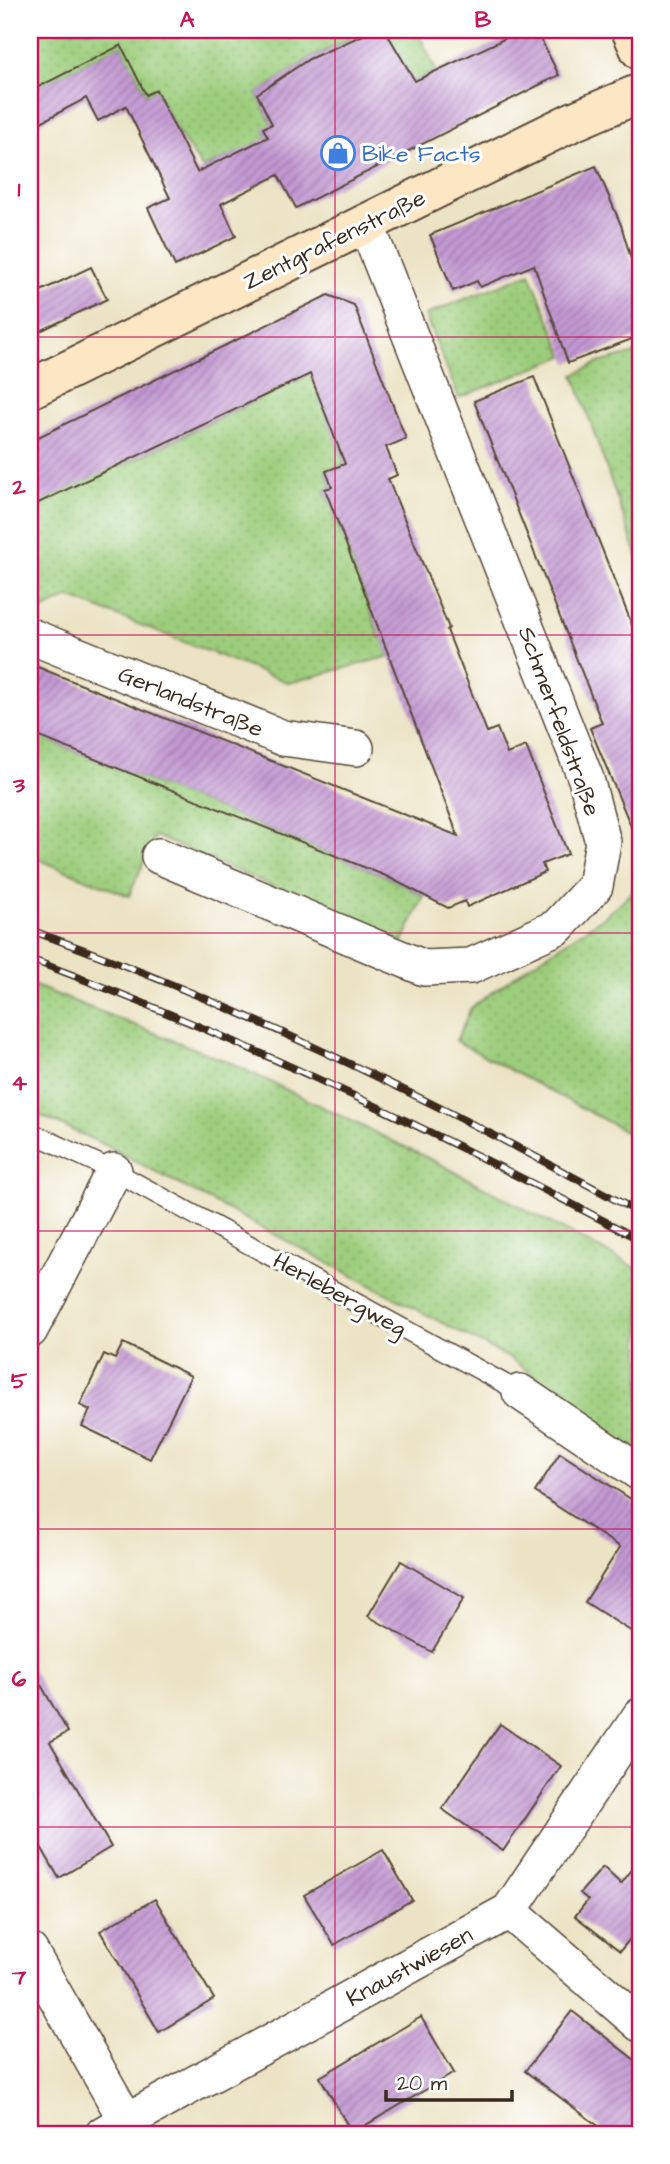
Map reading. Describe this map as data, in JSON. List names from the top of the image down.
{
  "streets": {
    "street": [
      "Zentgrafenstraße",
      "Gerlandstraße",
      "Schmerfeldstraße",
      "Herlebergweg",
      "Knaustwiesen"
    ]
  },
  "crossings": [
    ["Zentgrafenstraße", "Schmerfeldstraße"]
  ],
  "places": {
    "shop": ["Bike Facts"]
  },
  "scale_bar": "20 m",
  "grid": {
    "columns": ["A", "B"],
    "rows": [
      "1",
      "2",
      "3",
      "4",
      "5",
      "6",
      "7"
    ]
  }
}
